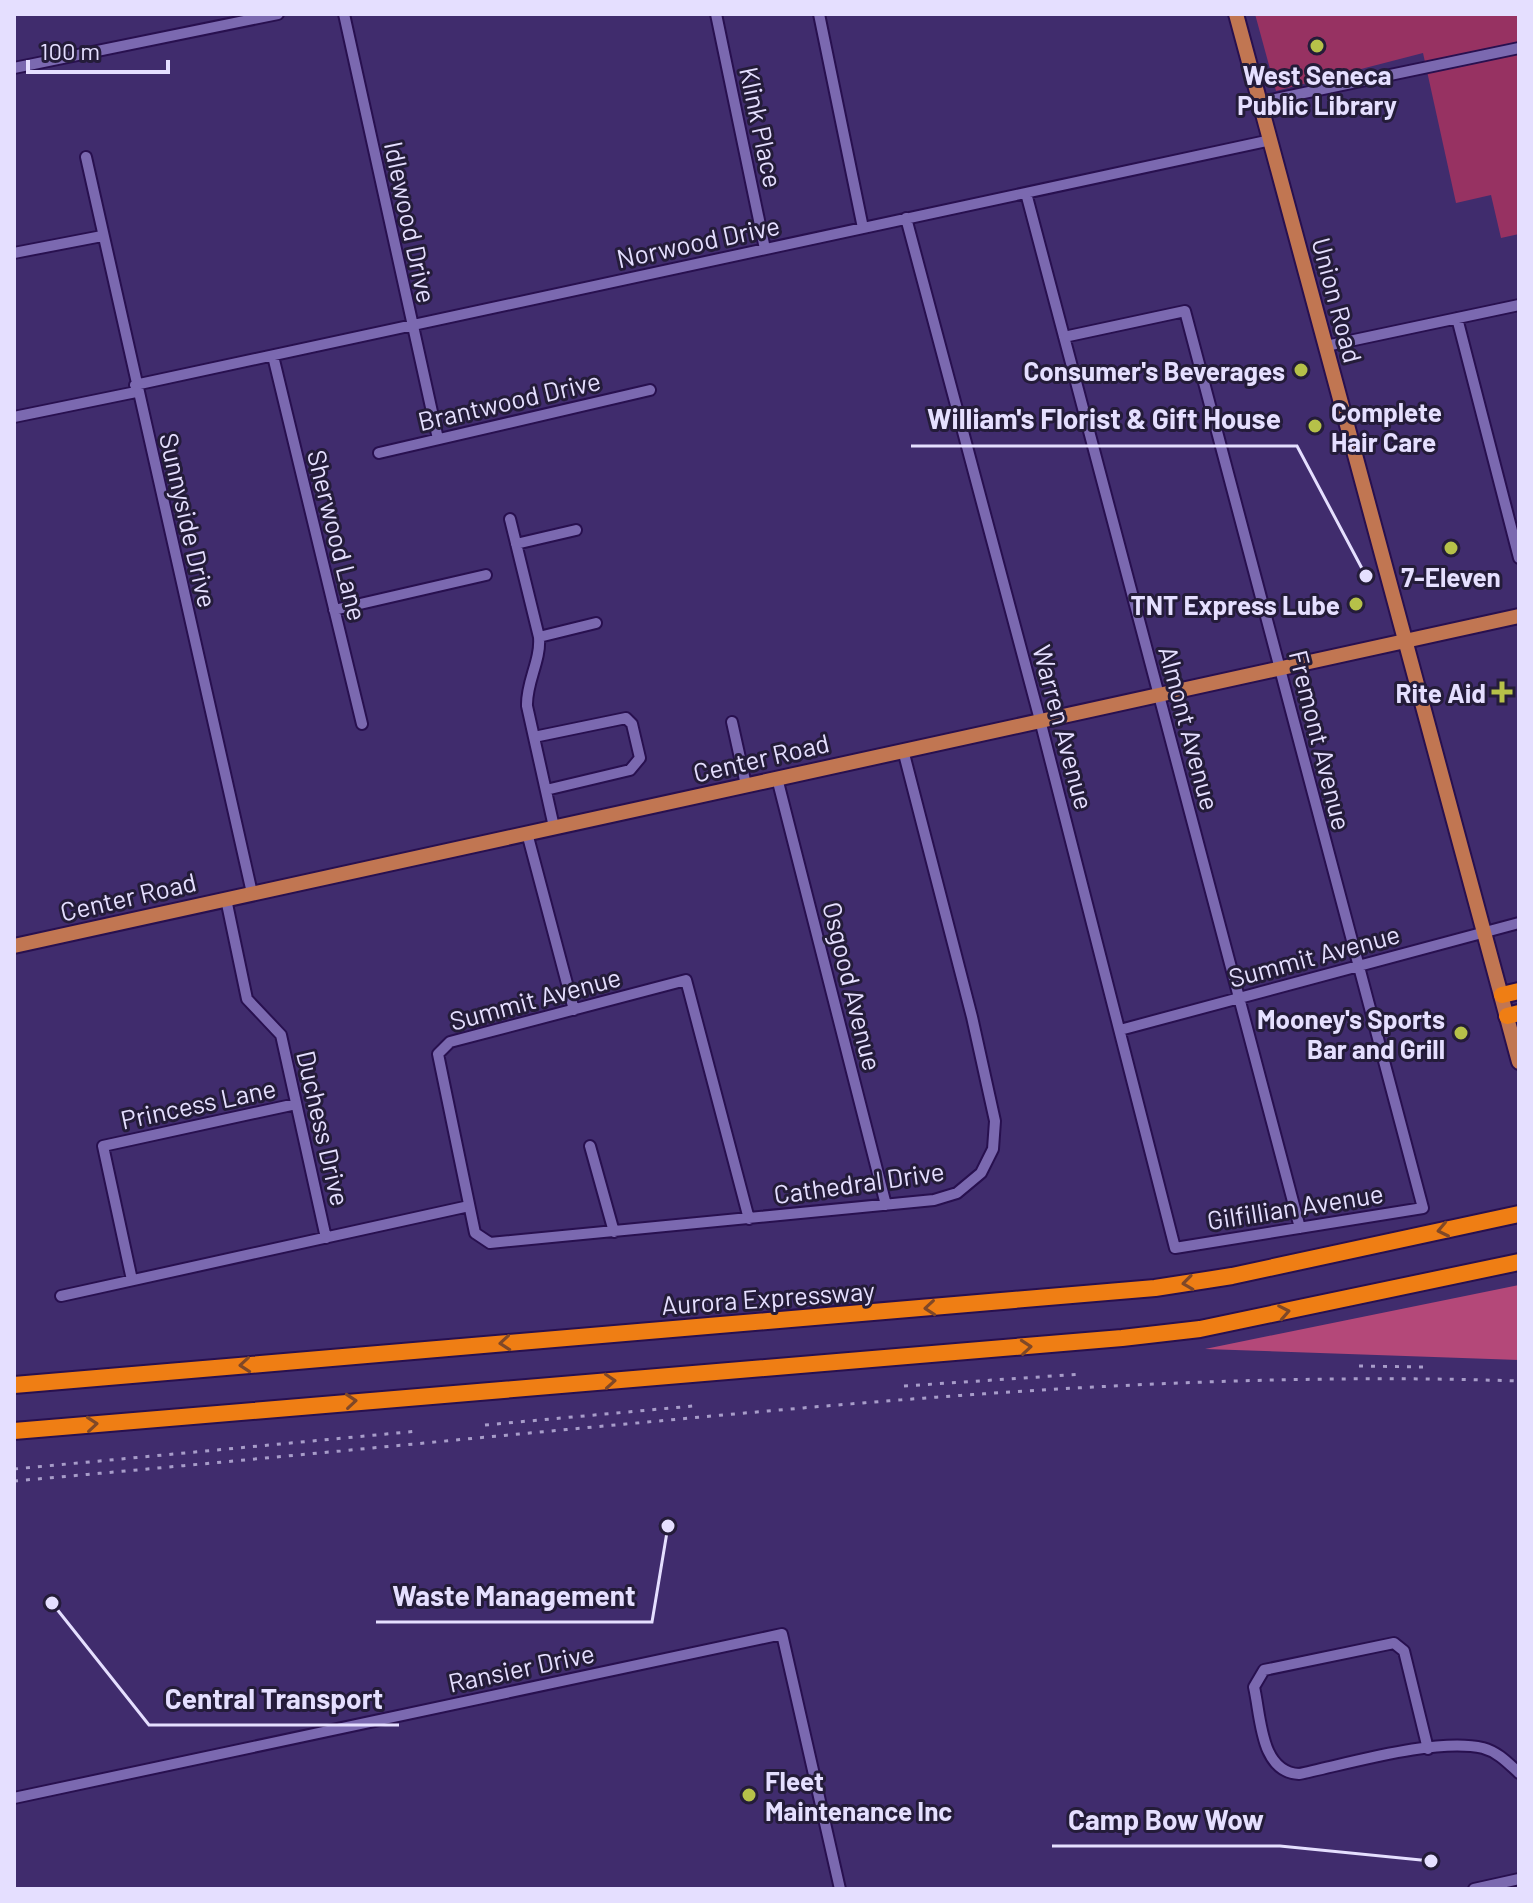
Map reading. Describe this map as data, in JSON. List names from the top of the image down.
{
  "streets": {
    "highway": ["Aurora Expressway"],
    "main road": ["Union Road", "Center Road"],
    "street": [
      "Klink Place",
      "Idlewood Drive",
      "Norwood Drive",
      "Brantwood Drive",
      "Sunnyside Drive",
      "Sherwood Lane",
      "Warren Avenue",
      "Almont Avenue",
      "Fremont Avenue",
      "Summit Avenue",
      "Osgood Avenue",
      "Princess Lane",
      "Duchess Drive",
      "Cathedral Drive",
      "Gilfillian Avenue",
      "Ransier Drive"
    ]
  },
  "crossings": [
    ["Klink Place", "Norwood Drive"],
    ["Idlewood Drive", "Norwood Drive"],
    ["Idlewood Drive", "Brantwood Drive"],
    ["Norwood Drive", "Union Road"],
    ["Norwood Drive", "Sunnyside Drive"],
    ["Norwood Drive", "Sherwood Lane"],
    ["Norwood Drive", "Warren Avenue"],
    ["Norwood Drive", "Almont Avenue"],
    ["Union Road", "Center Road"],
    ["Union Road", "Summit Avenue"],
    ["Sunnyside Drive", "Center Road"],
    ["Warren Avenue", "Center Road"],
    ["Warren Avenue", "Summit Avenue"],
    ["Warren Avenue", "Gilfillian Avenue"],
    ["Almont Avenue", "Fremont Avenue"],
    ["Almont Avenue", "Center Road"],
    ["Almont Avenue", "Summit Avenue"],
    ["Almont Avenue", "Gilfillian Avenue"],
    ["Fremont Avenue", "Center Road"],
    ["Fremont Avenue", "Summit Avenue"],
    ["Fremont Avenue", "Gilfillian Avenue"],
    ["Center Road", "Osgood Avenue"],
    ["Center Road", "Duchess Drive"],
    ["Center Road", "Cathedral Drive"],
    ["Summit Avenue", "Cathedral Drive"],
    ["Osgood Avenue", "Cathedral Drive"],
    ["Princess Lane", "Duchess Drive"]
  ],
  "places": {
    "other": [
      "West Seneca Public Library",
      "Consumer's Beverages",
      "Complete Hair Care",
      "7-Eleven",
      "William's Florist & Gift House",
      "TNT Express Lube",
      "Mooney's Sports Bar and Grill",
      "Waste Management",
      "Central Transport",
      "Fleet Maintenance Inc",
      "Camp Bow Wow"
    ],
    "health": ["Rite Aid"]
  },
  "scale_bar": "100 m"
}
